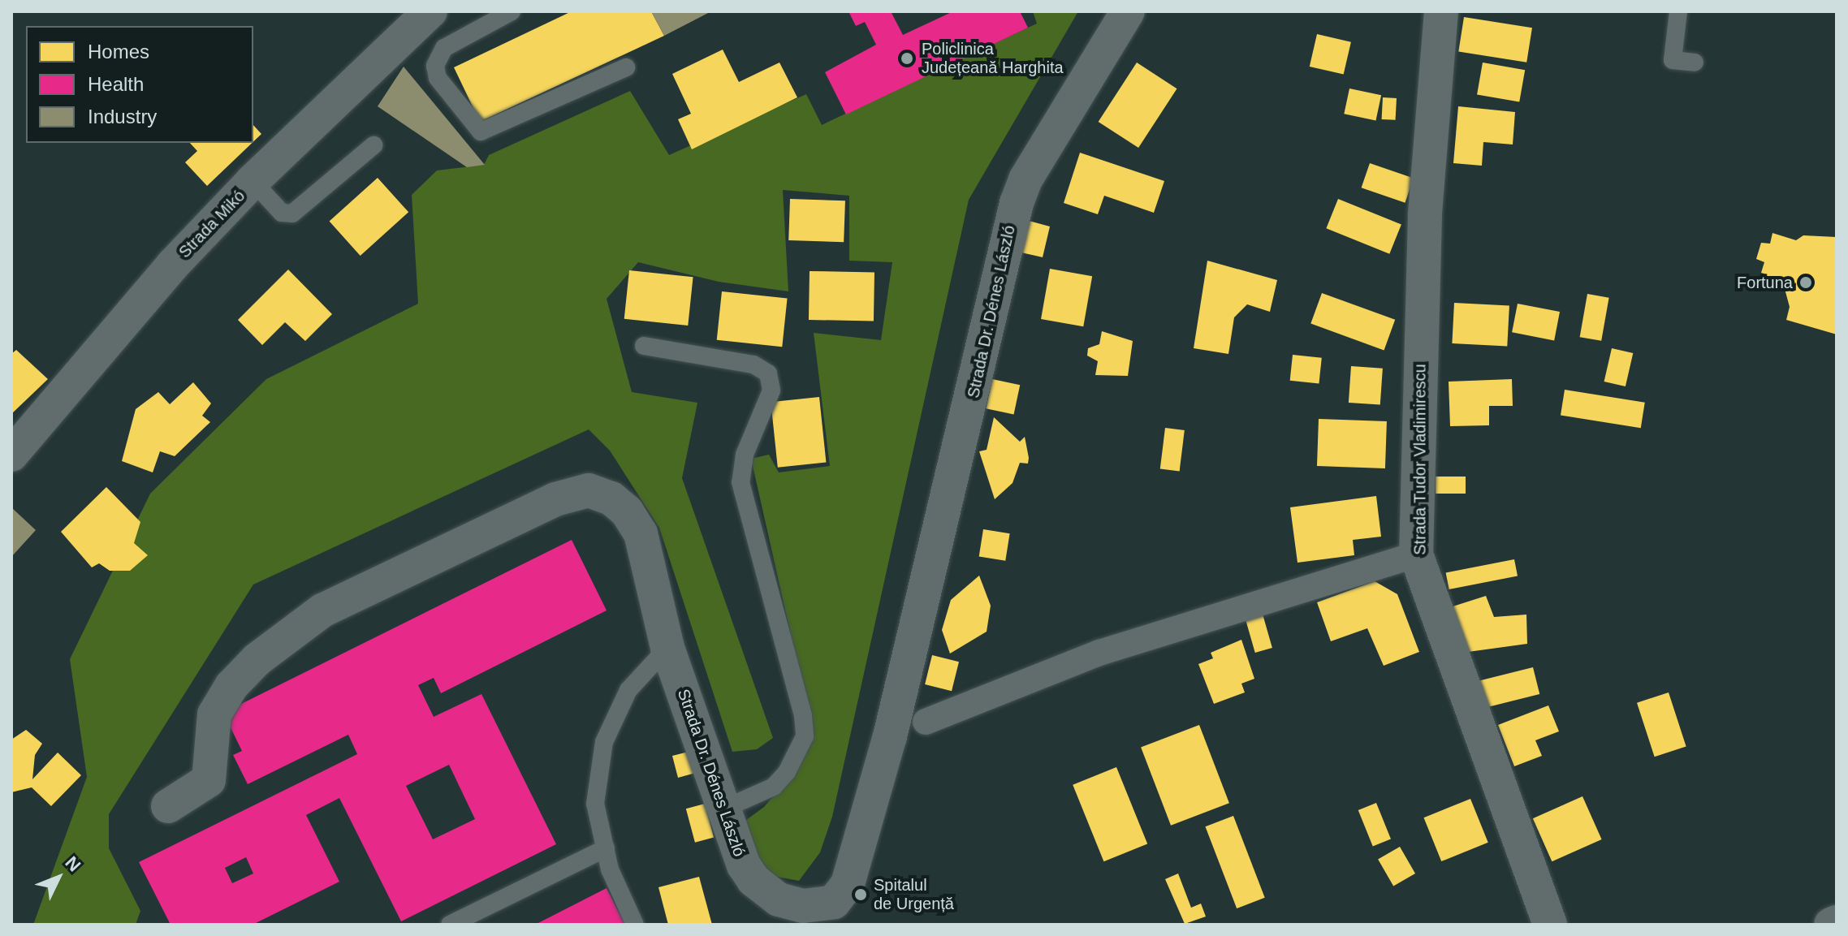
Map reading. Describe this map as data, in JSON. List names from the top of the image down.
{
  "streets": {
    "street": ["Strada Mikó", "Strada Dr. Dénes László", "Strada Tudor Vladimirescu"]
  },
  "places": ["Policlinica Județeană Harghita", "Fortuna", "Spitalul de Urgență"],
  "legend": ["Homes", "Health", "Industry"],
  "north": "top right"
}
